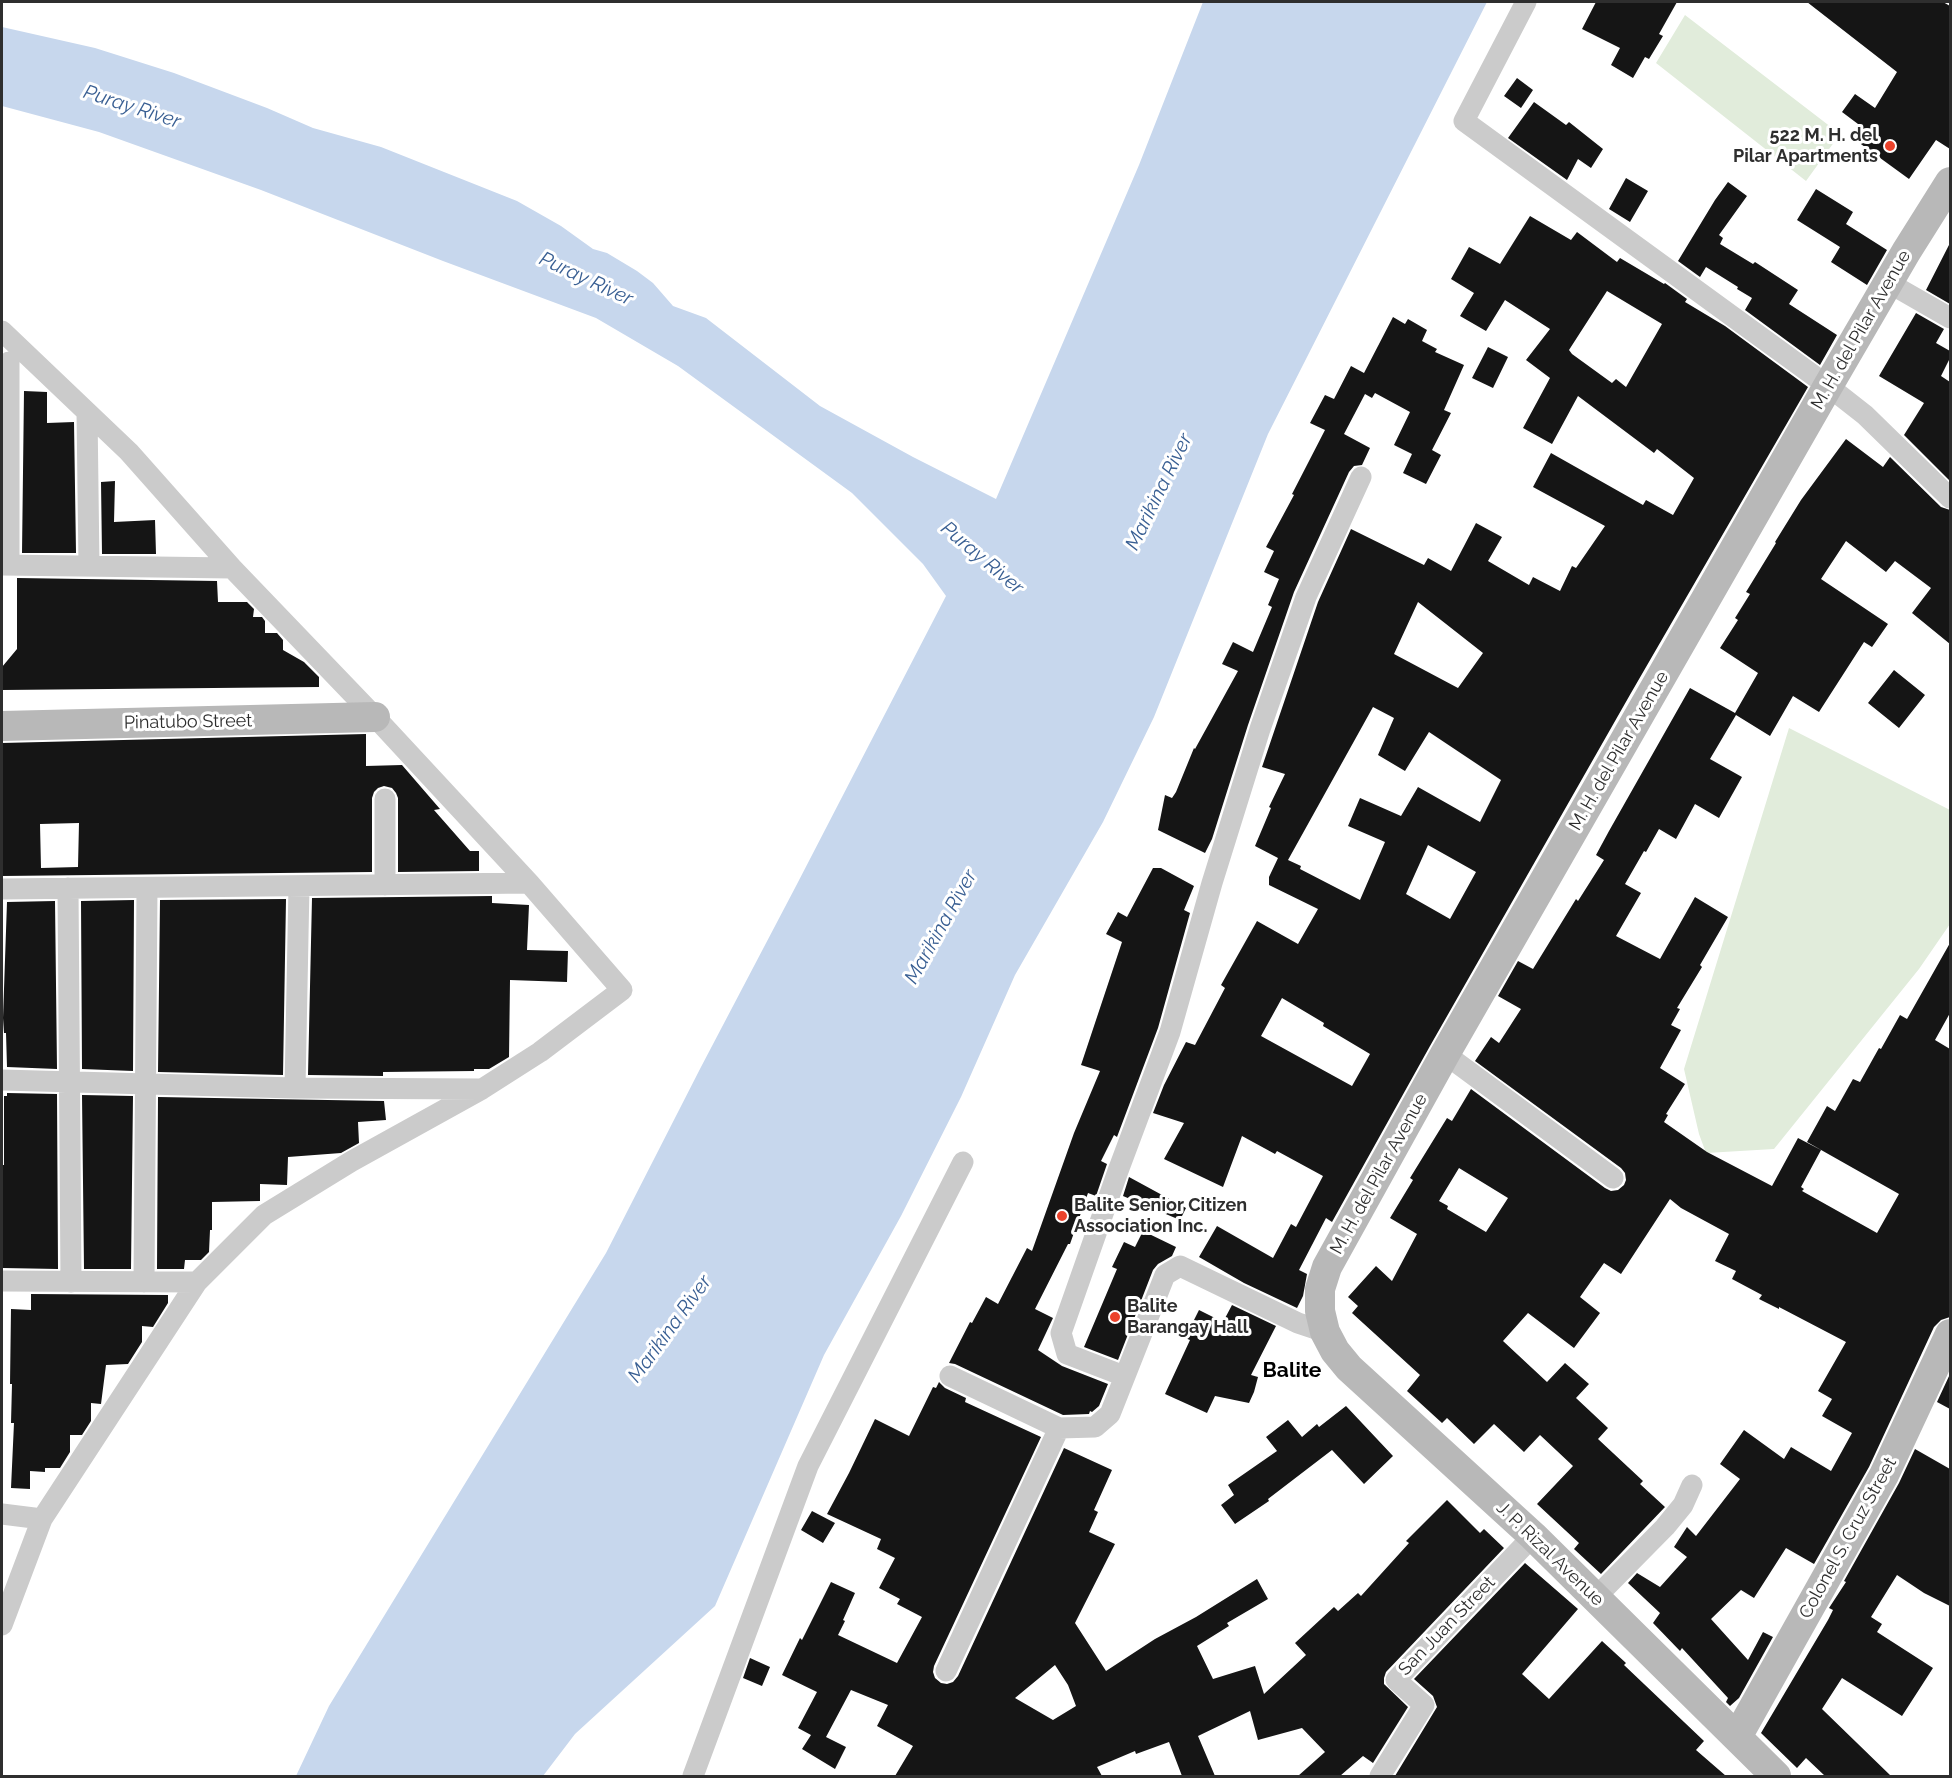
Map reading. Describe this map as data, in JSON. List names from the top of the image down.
{
  "streets": {
    "main road": [
      "M. H. del Pilar Avenue",
      "Pinatubo Street",
      "Colonel S. Cruz Street",
      "J. P. Rizal Avenue"
    ],
    "street": ["San Juan Street"]
  },
  "crossings": [
    ["M. H. del Pilar Avenue", "J. P. Rizal Avenue"],
    ["Colonel S. Cruz Street", "J. P. Rizal Avenue"],
    ["J. P. Rizal Avenue", "San Juan Street"]
  ],
  "districts": ["Balite"],
  "water": ["Puray River", "Marikina River"],
  "places": ["522 M. H. del Pilar Apartments", "Balite Senior Citizen Association Inc.", "Balite Barangay Hall"]
}
